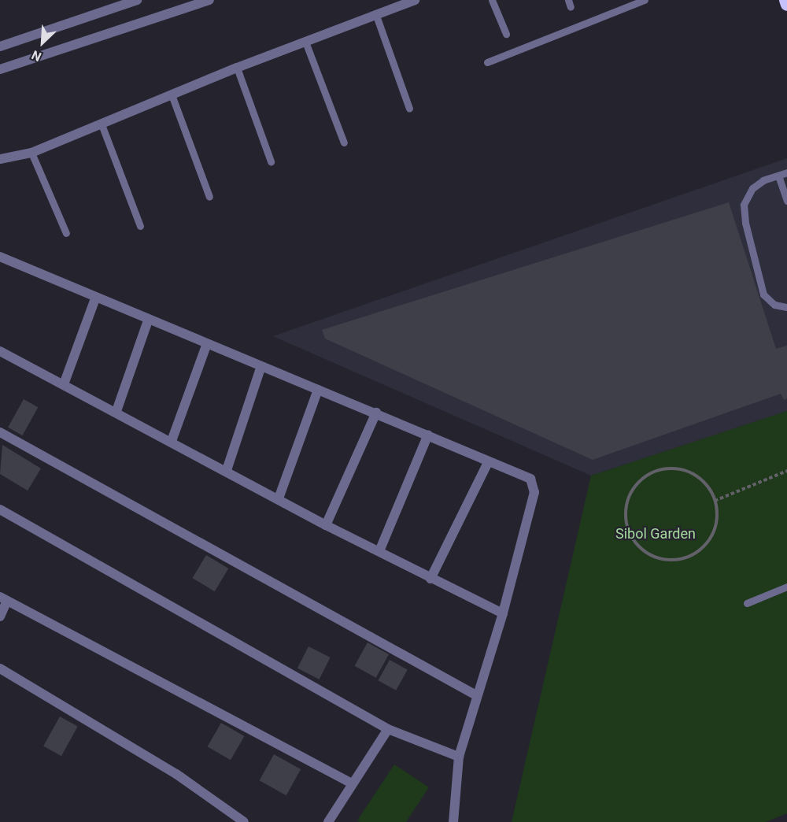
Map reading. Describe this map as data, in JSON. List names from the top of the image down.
{
  "parks": ["Sibol Garden"],
  "north": "bottom left"
}
